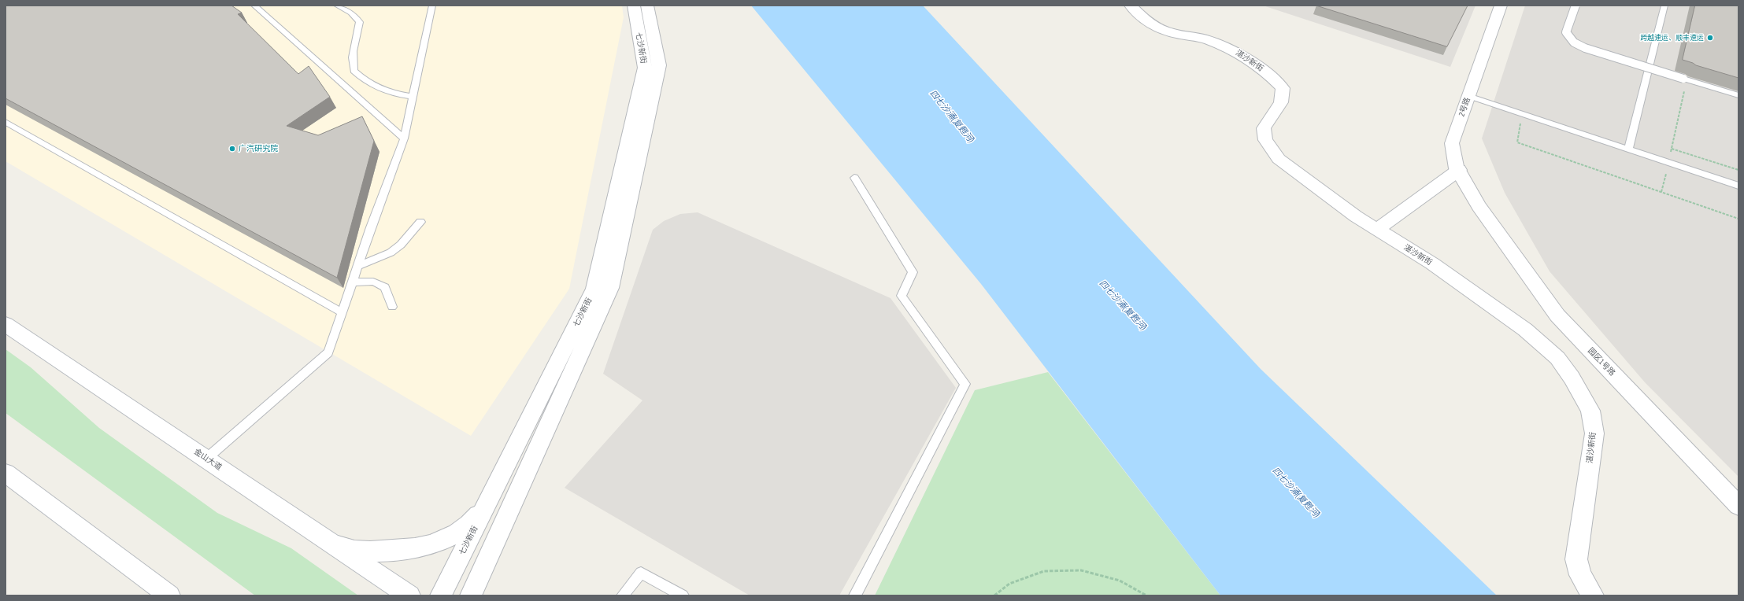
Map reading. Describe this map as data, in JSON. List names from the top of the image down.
{
  "streets": {
    "street": [
      "七沙新街",
      "湛沙新街",
      "2号路",
      "园区1号路",
      "金山大道"
    ]
  },
  "crossings": [
    ["2号路", "园区1号路"]
  ],
  "water": ["四七沙涌(复甦河)"],
  "places": ["跨越速运、顺丰速运", "广汽研究院"]
}
